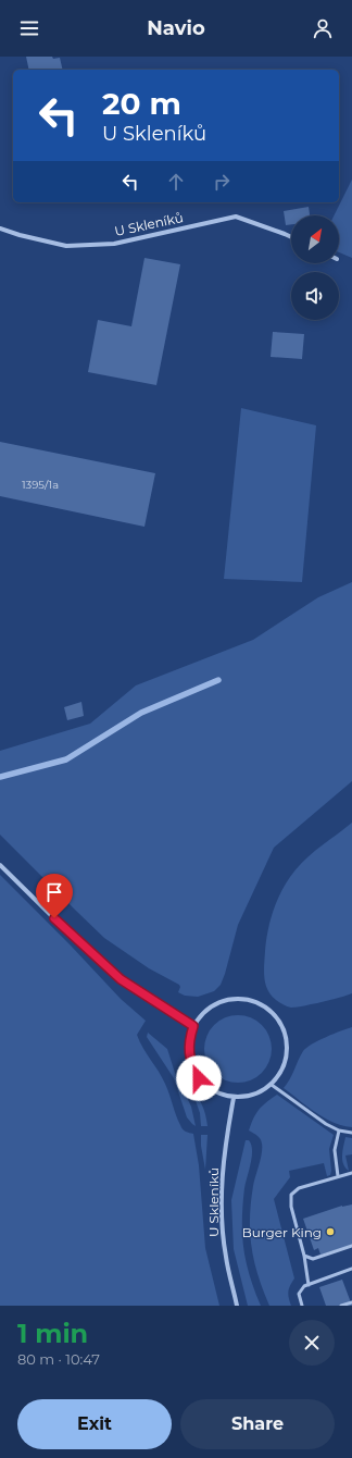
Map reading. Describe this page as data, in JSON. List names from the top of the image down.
{
  "streets": {
    "street": ["U Skleníků"]
  },
  "places": ["Burger King"],
  "house_numbers": ["1395/1a"],
  "north": "top right",
  "page": {
    "header": "Navio",
    "turn": ["20 m", "U Skleníků"],
    "heading": ["1 min", "80 m · 10:47"],
    "buttons": ["Exit", "Share"]
  }
}
